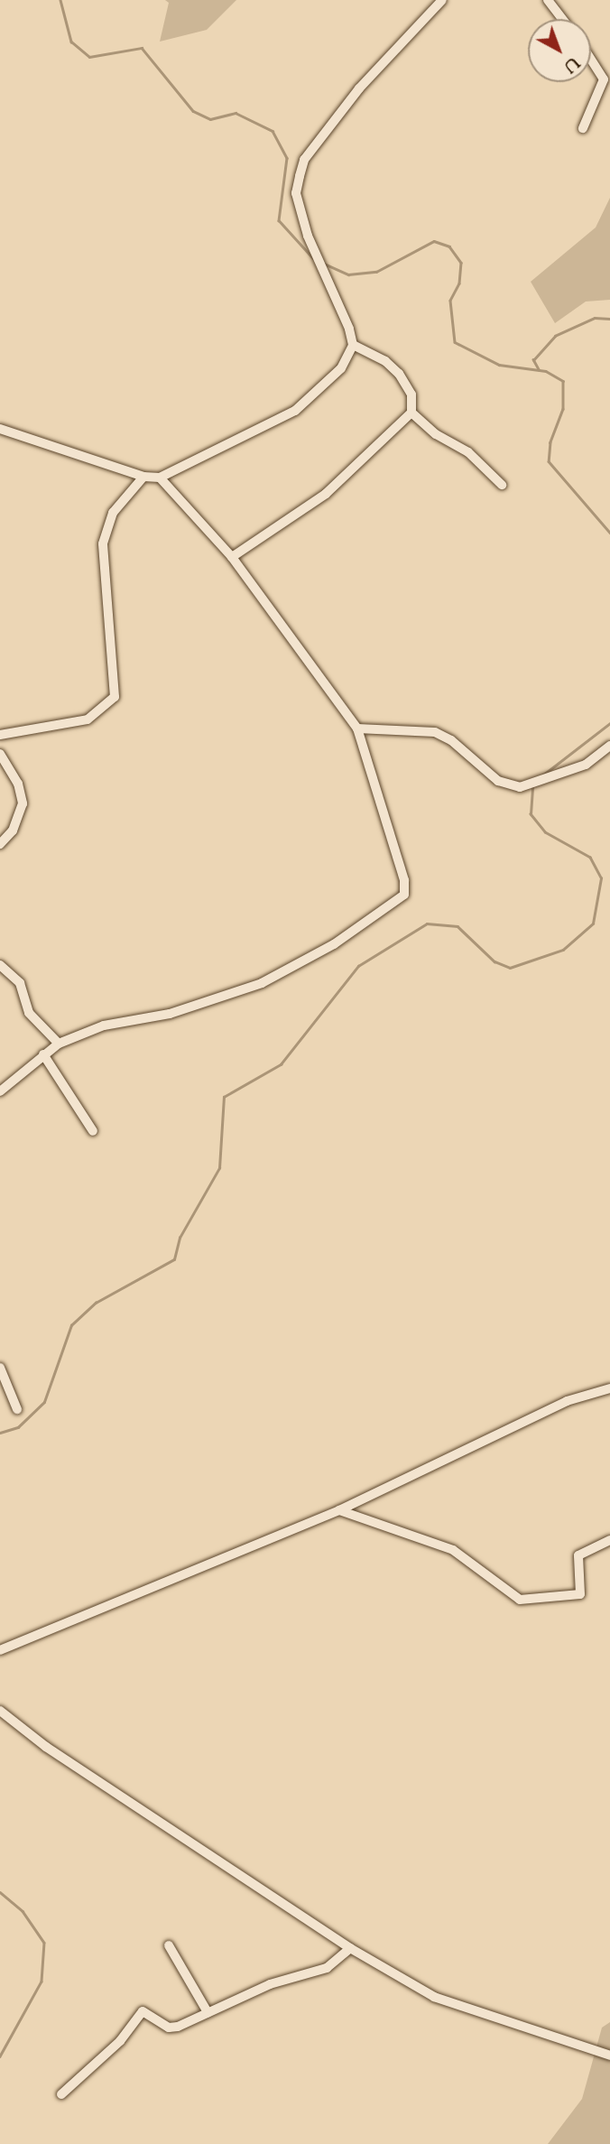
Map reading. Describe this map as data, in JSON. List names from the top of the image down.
{
  "north": "bottom right"
}
